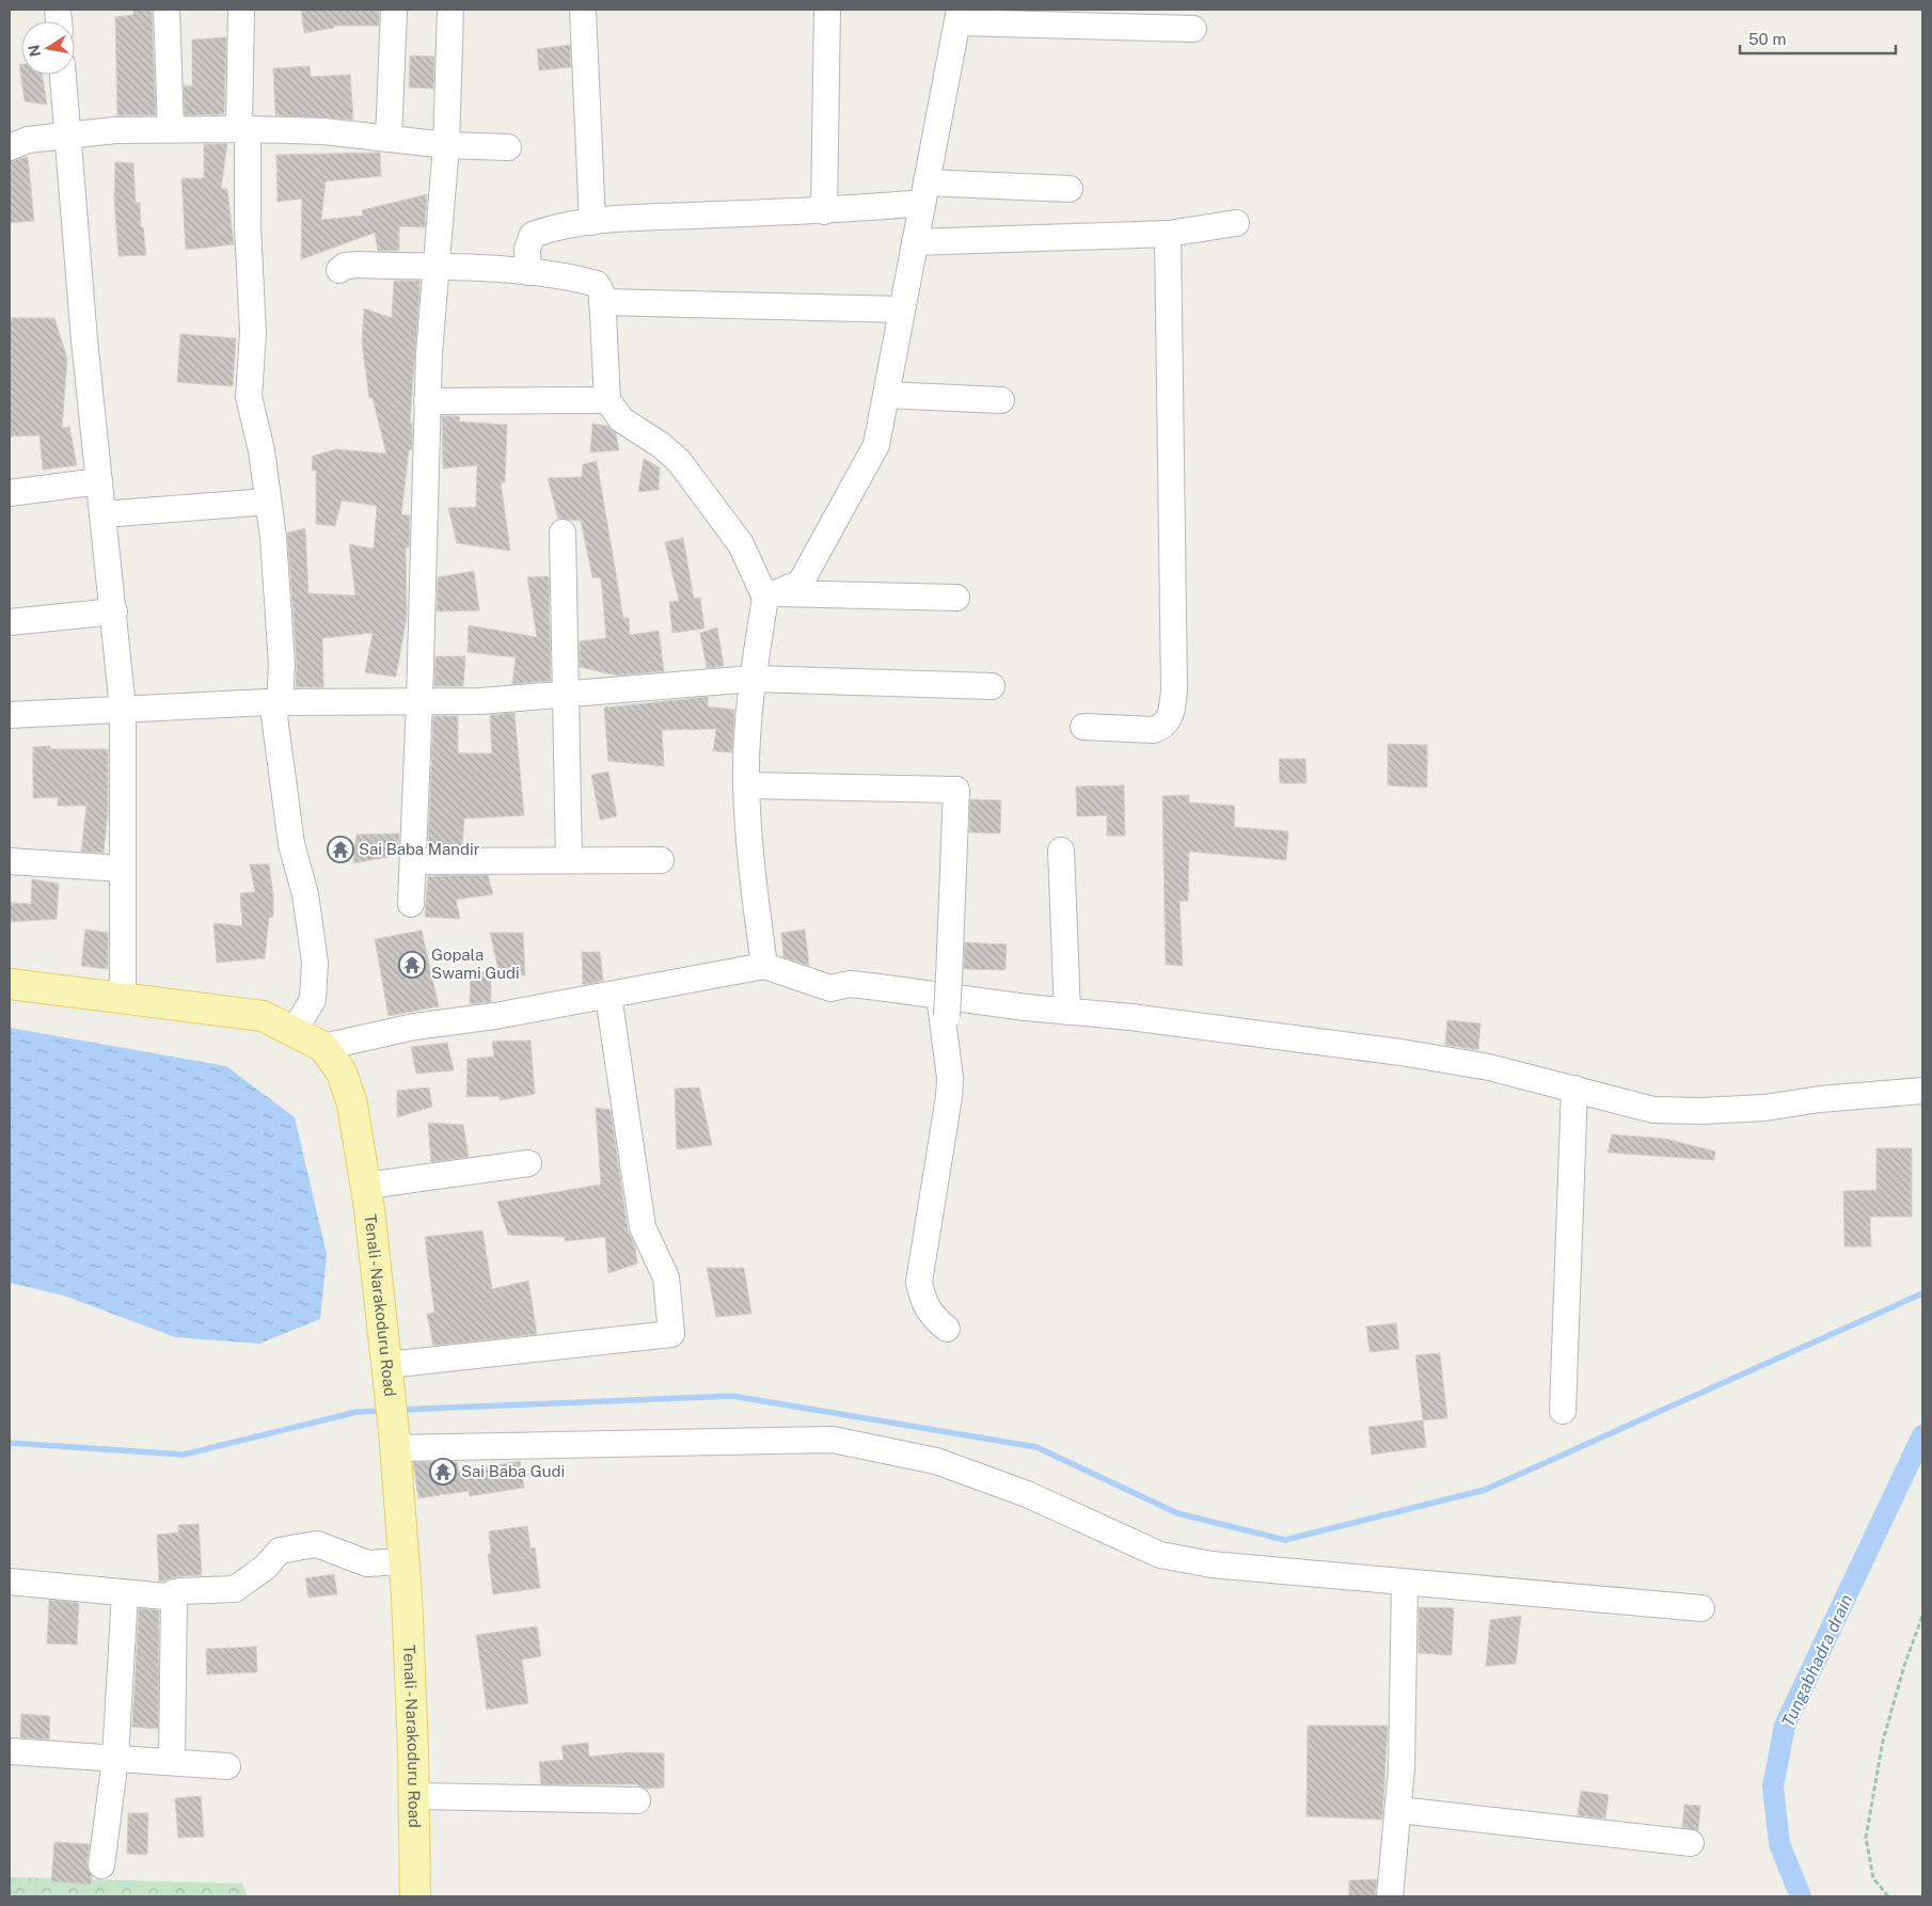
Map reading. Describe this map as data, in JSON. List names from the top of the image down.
{
  "streets": {
    "main road": ["Tenali - Narakoduru Road"]
  },
  "water": ["Tungabhadra drain"],
  "places": {
    "temple": ["Sai Baba Mandir", "Gopala Swami Gudi", "Sai Baba Gudi"]
  },
  "scale_bar": "50 m",
  "north": "left"
}
